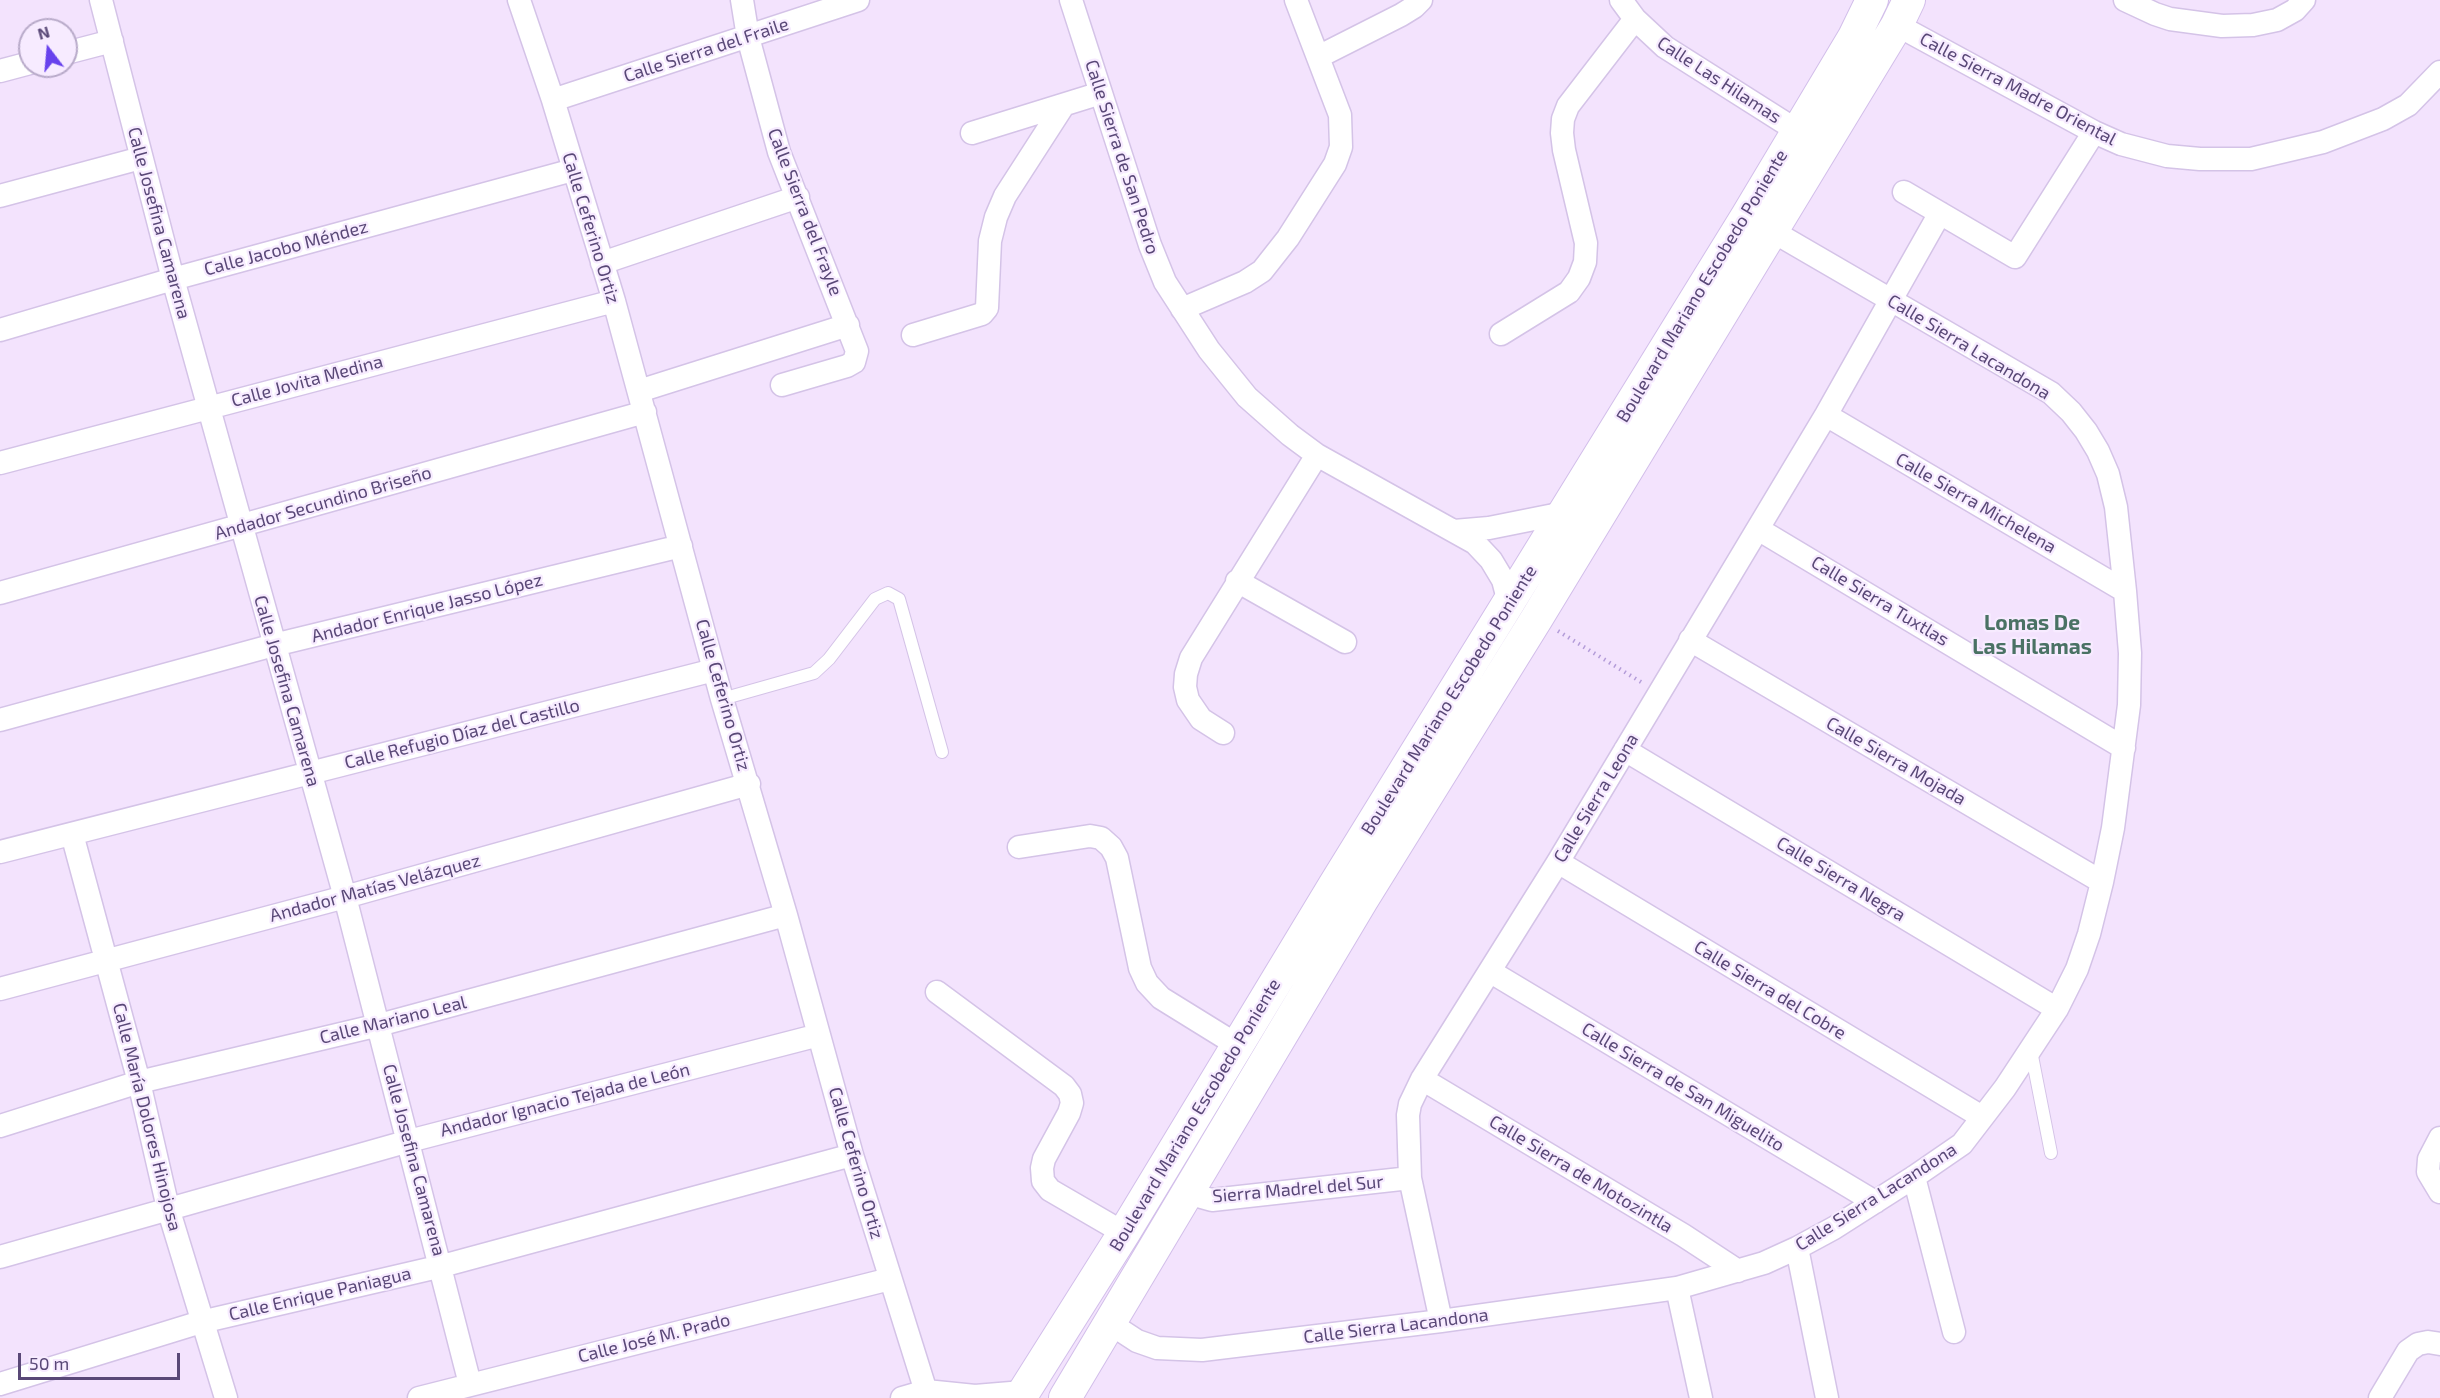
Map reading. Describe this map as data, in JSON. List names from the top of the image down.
{
  "streets": {
    "street": [
      "Calle Sierra del Fraile",
      "Calle Las Hilamas",
      "Calle Sierra Madre Oriental",
      "Calle Sierra de San Pedro",
      "Calle Sierra del Frayle",
      "Calle Josefina Camarena",
      "Calle Ceferino Ortiz",
      "Calle Jacobo Méndez",
      "Boulevard Mariano Escobedo Poniente",
      "Calle Sierra Lacandona",
      "Calle Jovita Medina",
      "Andador Secundino Briseño",
      "Calle Sierra Michelena",
      "Calle Sierra Tuxtlas",
      "Andador Enrique Jasso López",
      "Calle Refugio Díaz del Castillo",
      "Calle Sierra Mojada",
      "Calle Sierra Leona",
      "Calle Sierra Negra",
      "Andador Matías Velázquez",
      "Calle Sierra del Cobre",
      "Calle Mariano Leal",
      "Calle Sierra de San Miguelito",
      "Andador Ignacio Tejada de León",
      "Calle María Dolores Hinojosa",
      "Calle Sierra de Motozintla",
      "Sierra Madrel del Sur",
      "Calle Enrique Paniagua",
      "Calle José M. Prado"
    ]
  },
  "crossings": [
    ["Calle Sierra del Fraile", "Calle Sierra del Frayle"],
    ["Calle Sierra del Fraile", "Calle Ceferino Ortiz"],
    ["Calle Las Hilamas", "Boulevard Mariano Escobedo Poniente"],
    ["Calle Sierra Madre Oriental", "Boulevard Mariano Escobedo Poniente"],
    ["Calle Sierra de San Pedro", "Boulevard Mariano Escobedo Poniente"],
    ["Calle Sierra del Frayle", "Andador Secundino Briseño"],
    ["Calle Josefina Camarena", "Calle Jacobo Méndez"],
    ["Calle Josefina Camarena", "Calle Jovita Medina"],
    ["Calle Josefina Camarena", "Andador Secundino Briseño"],
    ["Calle Josefina Camarena", "Andador Enrique Jasso López"],
    ["Calle Josefina Camarena", "Calle Refugio Díaz del Castillo"],
    ["Calle Josefina Camarena", "Andador Matías Velázquez"],
    ["Calle Josefina Camarena", "Calle Mariano Leal"],
    ["Calle Josefina Camarena", "Andador Ignacio Tejada de León"],
    ["Calle Josefina Camarena", "Calle Enrique Paniagua"],
    ["Calle Josefina Camarena", "Calle José M. Prado"],
    ["Calle Ceferino Ortiz", "Calle Jacobo Méndez"],
    ["Calle Ceferino Ortiz", "Calle Jovita Medina"],
    ["Calle Ceferino Ortiz", "Andador Secundino Briseño"],
    ["Calle Ceferino Ortiz", "Andador Enrique Jasso López"],
    ["Calle Ceferino Ortiz", "Calle Refugio Díaz del Castillo"],
    ["Calle Ceferino Ortiz", "Andador Matías Velázquez"],
    ["Calle Ceferino Ortiz", "Calle Mariano Leal"],
    ["Calle Ceferino Ortiz", "Andador Ignacio Tejada de León"],
    ["Calle Ceferino Ortiz", "Calle Enrique Paniagua"],
    ["Calle Ceferino Ortiz", "Calle José M. Prado"],
    ["Boulevard Mariano Escobedo Poniente", "Calle Sierra Lacandona"],
    ["Boulevard Mariano Escobedo Poniente", "Sierra Madrel del Sur"],
    ["Calle Sierra Lacandona", "Calle Sierra Michelena"],
    ["Calle Sierra Lacandona", "Calle Sierra Tuxtlas"],
    ["Calle Sierra Lacandona", "Calle Sierra Mojada"],
    ["Calle Sierra Lacandona", "Calle Sierra Leona"],
    ["Calle Sierra Lacandona", "Calle Sierra Negra"],
    ["Calle Sierra Lacandona", "Calle Sierra del Cobre"],
    ["Calle Sierra Lacandona", "Calle Sierra de San Miguelito"],
    ["Calle Sierra Lacandona", "Calle Sierra de Motozintla"],
    ["Calle Sierra Michelena", "Calle Sierra Leona"],
    ["Calle Sierra Tuxtlas", "Calle Sierra Leona"],
    ["Calle Refugio Díaz del Castillo", "Calle María Dolores Hinojosa"],
    ["Calle Sierra Mojada", "Calle Sierra Leona"],
    ["Calle Sierra Leona", "Calle Sierra Negra"],
    ["Calle Sierra Leona", "Calle Sierra del Cobre"],
    ["Calle Sierra Leona", "Calle Sierra de San Miguelito"],
    ["Calle Sierra Leona", "Calle Sierra de Motozintla"],
    ["Calle Sierra Leona", "Sierra Madrel del Sur"],
    ["Andador Matías Velázquez", "Calle María Dolores Hinojosa"],
    ["Calle Mariano Leal", "Calle María Dolores Hinojosa"],
    ["Andador Ignacio Tejada de León", "Calle María Dolores Hinojosa"],
    ["Calle María Dolores Hinojosa", "Calle Enrique Paniagua"]
  ],
  "districts": ["Lomas De Las Hilamas"],
  "scale_bar": "50 m",
  "north": "top"
}
